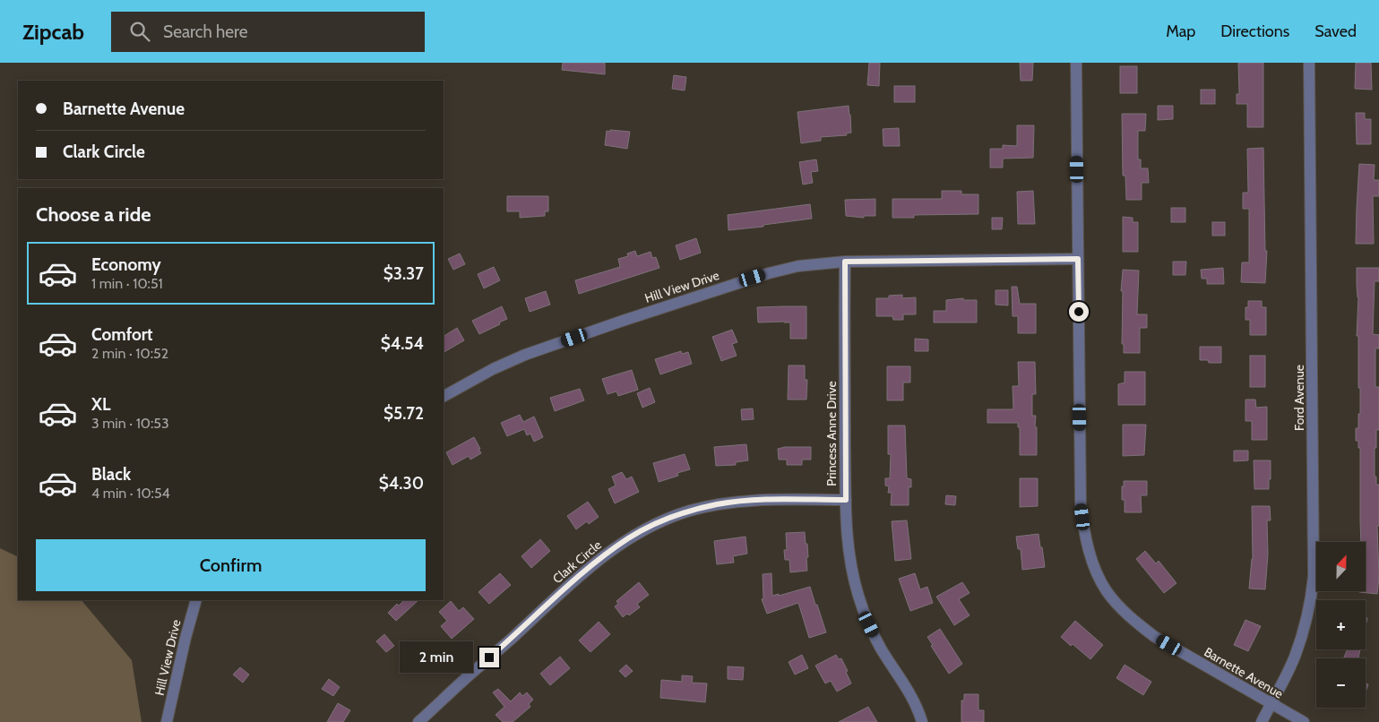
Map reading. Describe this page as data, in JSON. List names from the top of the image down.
{
  "streets": {
    "street": [
      "Hill View Drive",
      "Ford Avenue",
      "Princess Anne Drive",
      "Clark Circle",
      "Barnette Avenue"
    ]
  },
  "crossings": [
    ["Hill View Drive", "Princess Anne Drive"],
    ["Hill View Drive", "Barnette Avenue"],
    ["Ford Avenue", "Barnette Avenue"],
    ["Princess Anne Drive", "Clark Circle"]
  ],
  "north": "top",
  "page": {
    "header": "Zipcab",
    "search": "Search here",
    "nav": ["Map", "Directions", "Saved"],
    "banner": ["Barnette Avenue", "Clark Circle"],
    "heading": "Choose a ride",
    "list": [
      {
        "name": "Economy",
        "note": "1 min · 10:51",
        "value": "$3.37"
      },
      {
        "name": "Comfort",
        "note": "2 min · 10:52",
        "value": "$4.54"
      },
      {
        "name": "XL",
        "note": "3 min · 10:53",
        "value": "$5.72"
      },
      {
        "name": "Black",
        "note": "4 min · 10:54",
        "value": "$4.30"
      }
    ],
    "buttons": "Confirm",
    "map_buttons": ["+", "−"],
    "bubble": "2 min"
  }
}
